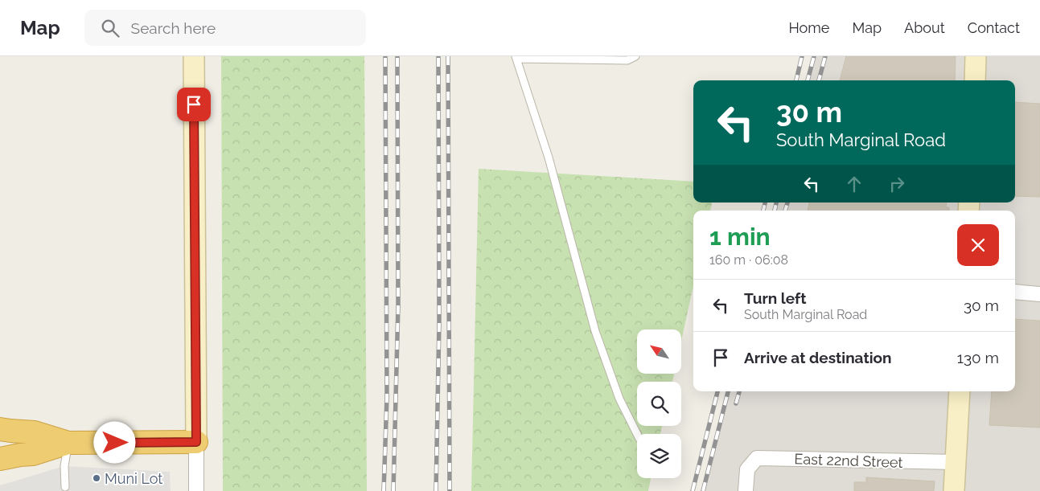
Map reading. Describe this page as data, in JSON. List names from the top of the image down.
{
  "streets": {
    "street": ["East 22nd Street"]
  },
  "places": ["Muni Lot"],
  "north": "top left",
  "page": {
    "header": "Map",
    "search": "Search here",
    "nav": [
      "Home",
      "Map",
      "About",
      "Contact"
    ],
    "turn": ["30 m", "South Marginal Road"],
    "heading": ["1 min", "160 m · 06:08"],
    "list": [
      {
        "name": "Turn left",
        "note": "South Marginal Road",
        "value": "30 m"
      },
      {
        "name": "Arrive at destination",
        "value": "130 m"
      }
    ]
  }
}
